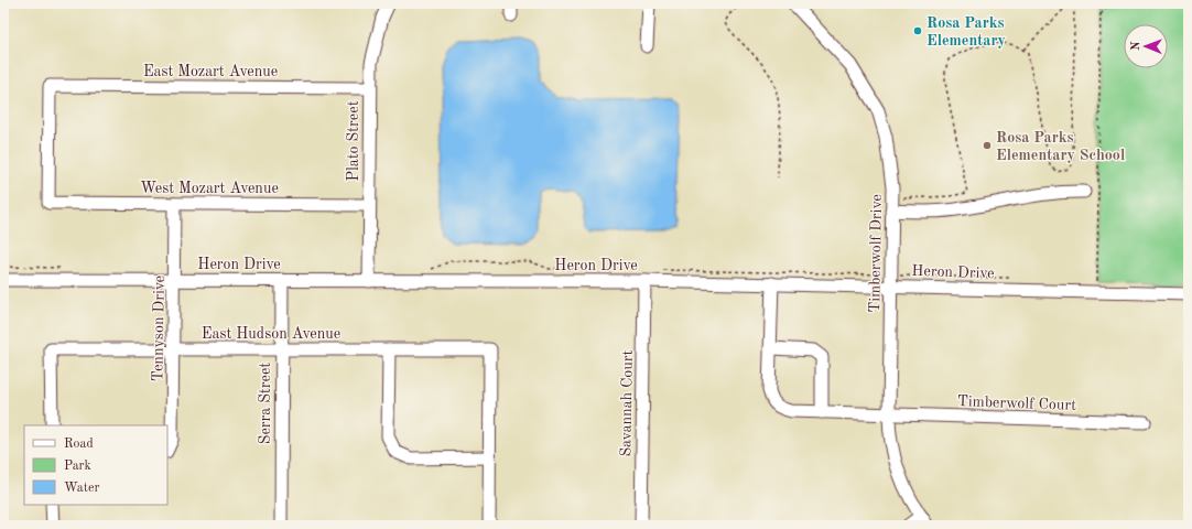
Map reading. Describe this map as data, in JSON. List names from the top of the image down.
{
  "streets": {
    "street": [
      "East Mozart Avenue",
      "Plato Street",
      "West Mozart Avenue",
      "Timberwolf Drive",
      "Heron Drive",
      "Tennyson Drive",
      "East Hudson Avenue",
      "Timberwolf Court",
      "Serra Street",
      "Savannah Court"
    ]
  },
  "crossings": [
    ["East Mozart Avenue", "Plato Street"],
    ["East Mozart Avenue", "West Mozart Avenue"],
    ["Plato Street", "West Mozart Avenue"],
    ["Plato Street", "Heron Drive"],
    ["West Mozart Avenue", "Tennyson Drive"],
    ["Timberwolf Drive", "Heron Drive"],
    ["Timberwolf Drive", "Timberwolf Court"],
    ["Heron Drive", "Tennyson Drive"],
    ["Heron Drive", "Serra Street"],
    ["Heron Drive", "Savannah Court"],
    ["Tennyson Drive", "East Hudson Avenue"],
    ["East Hudson Avenue", "Serra Street"]
  ],
  "places": ["Rosa Parks Elementary", "Rosa Parks Elementary School"],
  "legend": ["Road", "Park", "Water"],
  "north": "left"
}
